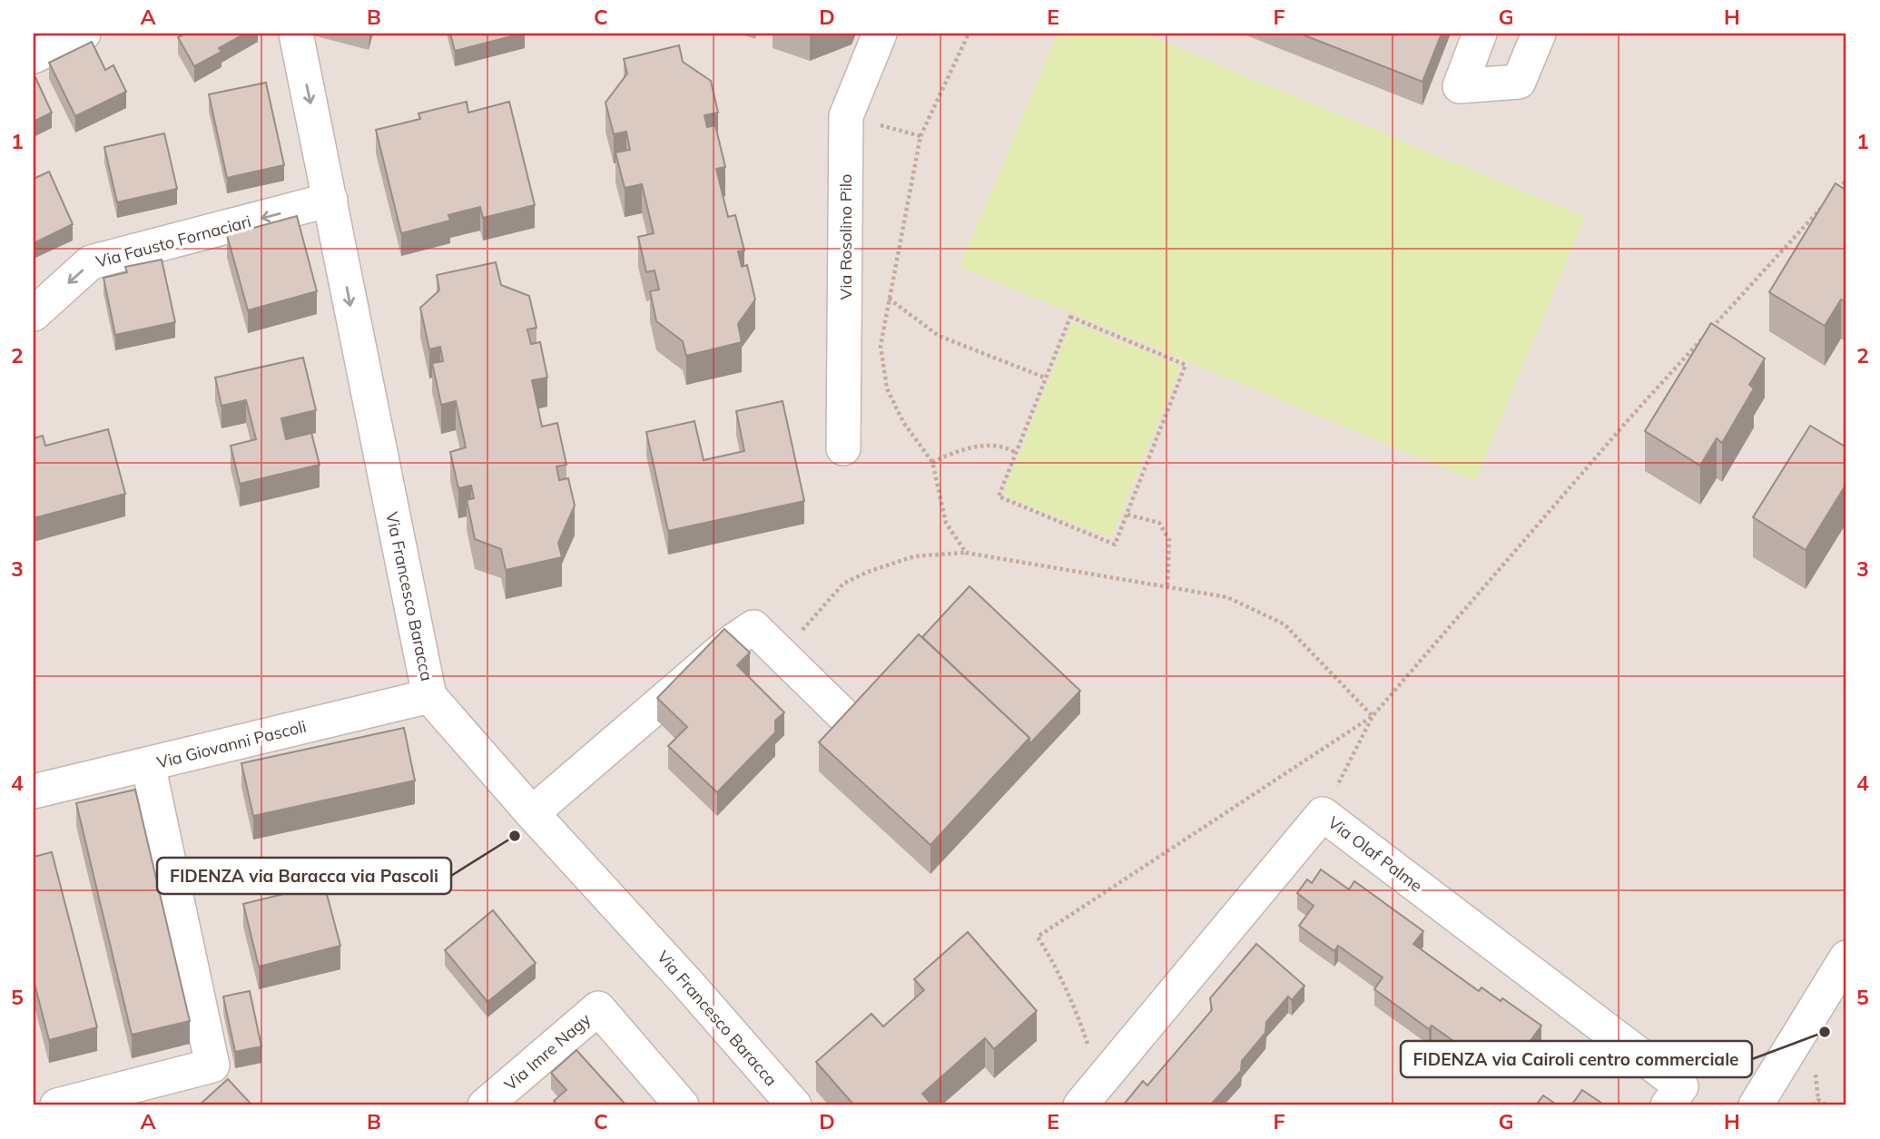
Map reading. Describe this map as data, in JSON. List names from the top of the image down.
{
  "streets": {
    "street": [
      "Via Rosolino Pilo",
      "Via Fausto Fornaciari",
      "Via Francesco Baracca",
      "Via Giovanni Pascoli",
      "Via Olaf Palme",
      "Via Imre Nagy"
    ]
  },
  "crossings": [
    ["Via Fausto Fornaciari", "Via Francesco Baracca"],
    ["Via Francesco Baracca", "Via Giovanni Pascoli"]
  ],
  "one_way": ["Via Fausto Fornaciari", "Via Francesco Baracca"],
  "places": ["FIDENZA via Baracca via Pascoli", "FIDENZA via Cairoli centro commerciale"],
  "grid": {
    "columns": [
      "A",
      "B",
      "C",
      "D",
      "E",
      "F",
      "G",
      "H"
    ],
    "rows": [
      "1",
      "2",
      "3",
      "4",
      "5"
    ]
  }
}
